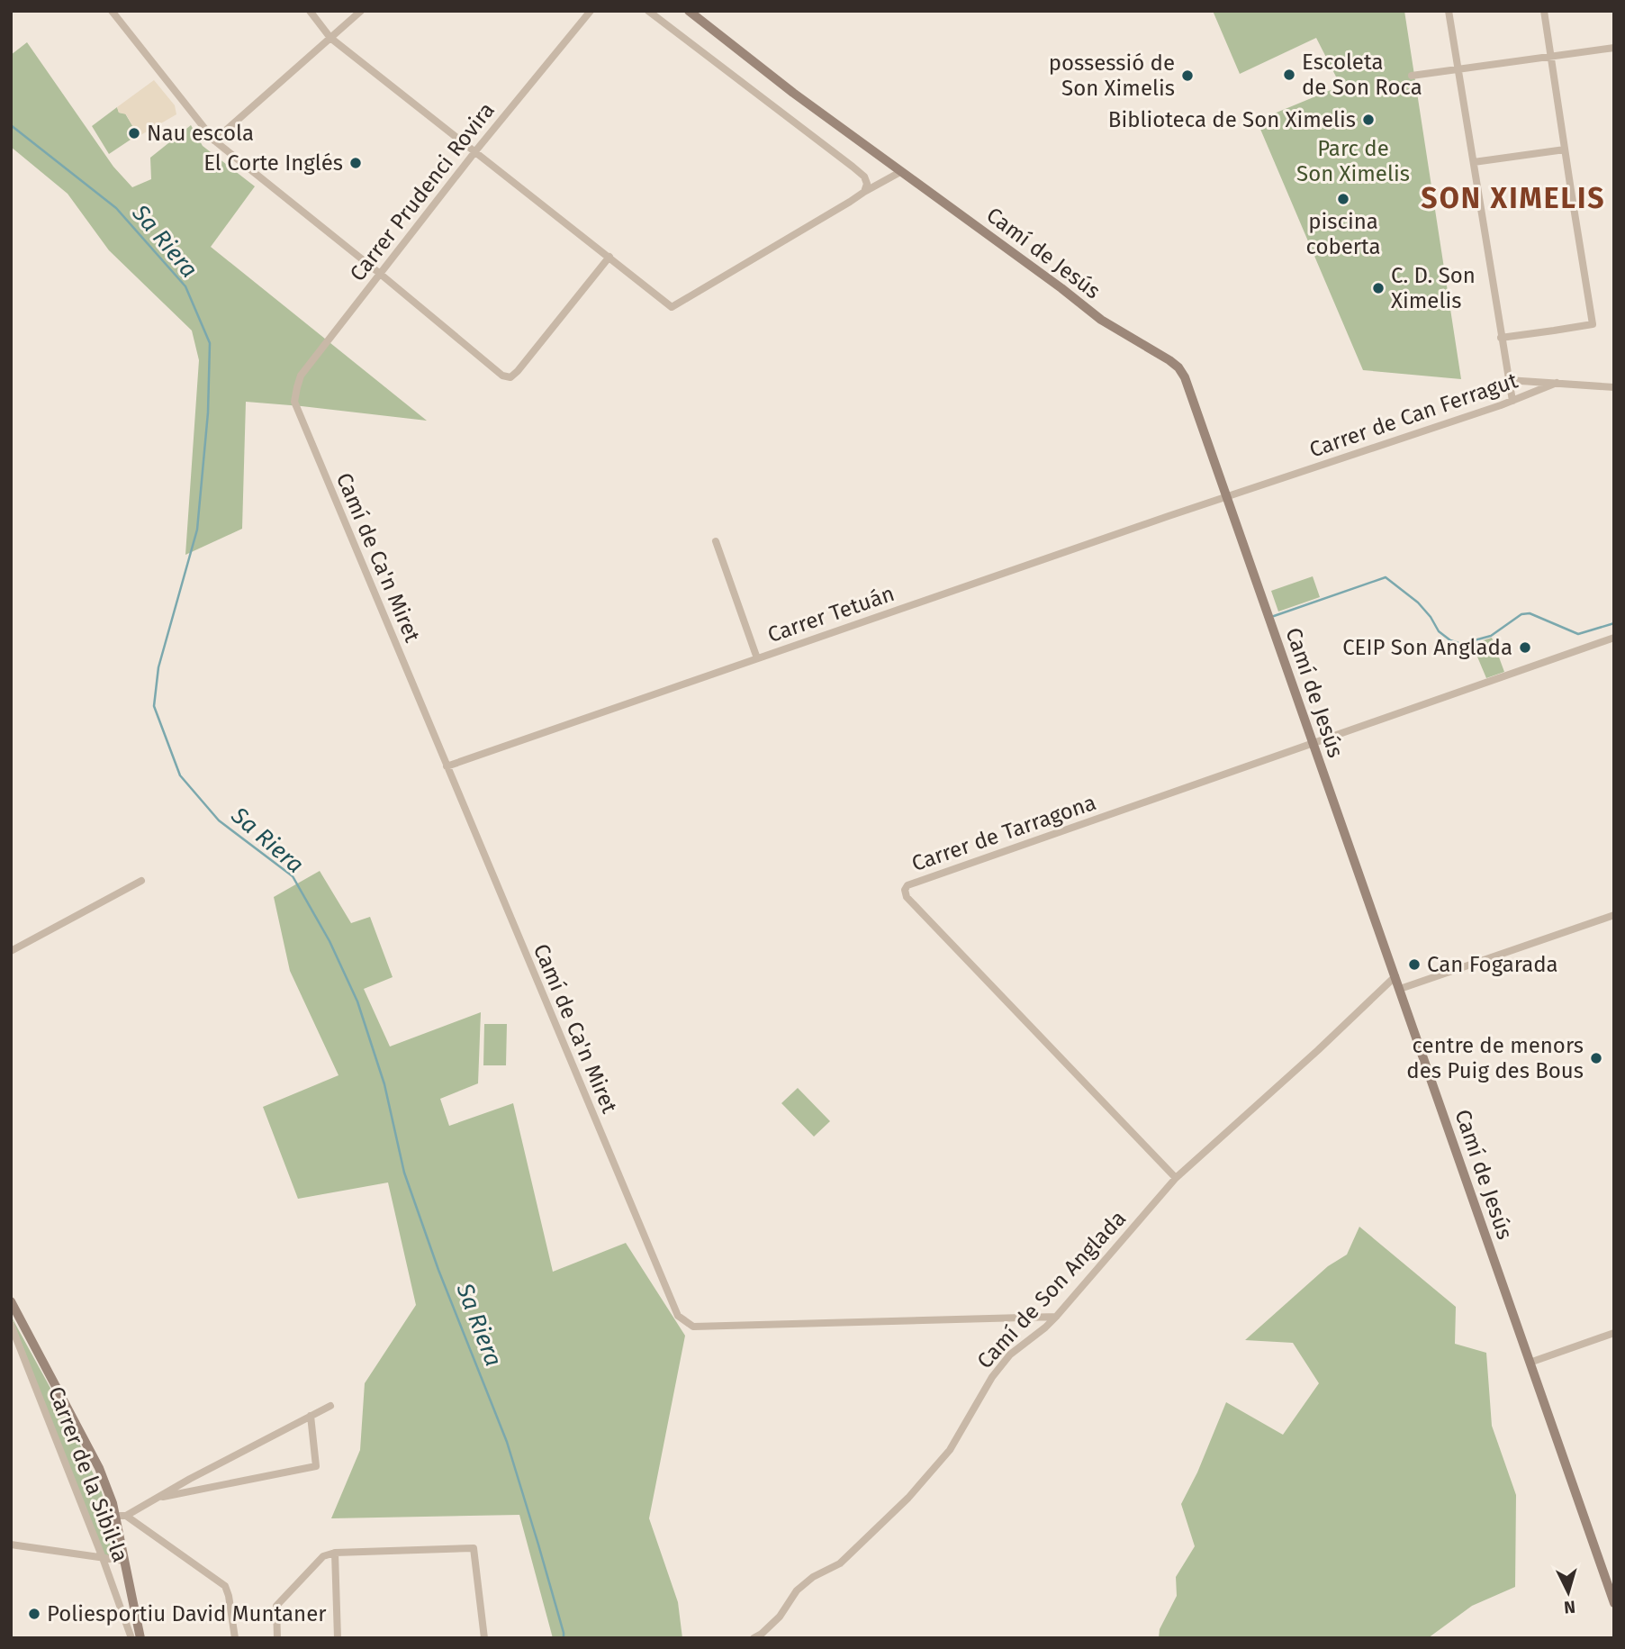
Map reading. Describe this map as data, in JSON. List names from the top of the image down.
{
  "streets": {
    "street": [
      "Carrer Prudenci Rovira",
      "Camí de Jesús",
      "Carrer de Can Ferragut",
      "Camí de Ca'n Miret",
      "Carrer Tetuán",
      "Carrer de Tarragona",
      "Camí de Son Anglada",
      "Carrer de la Sibil·la"
    ]
  },
  "crossings": [
    ["Carrer Prudenci Rovira", "Camí de Ca'n Miret"],
    ["Camí de Jesús", "Carrer de Can Ferragut"],
    ["Camí de Jesús", "Carrer Tetuán"],
    ["Camí de Jesús", "Carrer de Tarragona"],
    ["Camí de Jesús", "Camí de Son Anglada"],
    ["Carrer de Can Ferragut", "Carrer Tetuán"],
    ["Camí de Ca'n Miret", "Carrer Tetuán"],
    ["Camí de Ca'n Miret", "Camí de Son Anglada"],
    ["Carrer de Tarragona", "Camí de Son Anglada"]
  ],
  "districts": ["SON XIMELIS"],
  "water": ["Sa Riera"],
  "parks": ["Parc de Son Ximelis"],
  "places": [
    "Escoleta de Son Roca",
    "possessió de Son Ximelis",
    "Biblioteca de Son Ximelis",
    "Nau escola",
    "El Corte Inglés",
    "piscina coberta",
    "C. D. Son Ximelis",
    "CEIP Son Anglada",
    "Can Fogarada",
    "centre de menors des Puig des Bous",
    "Poliesportiu David Muntaner"
  ],
  "north": "bottom"
}
